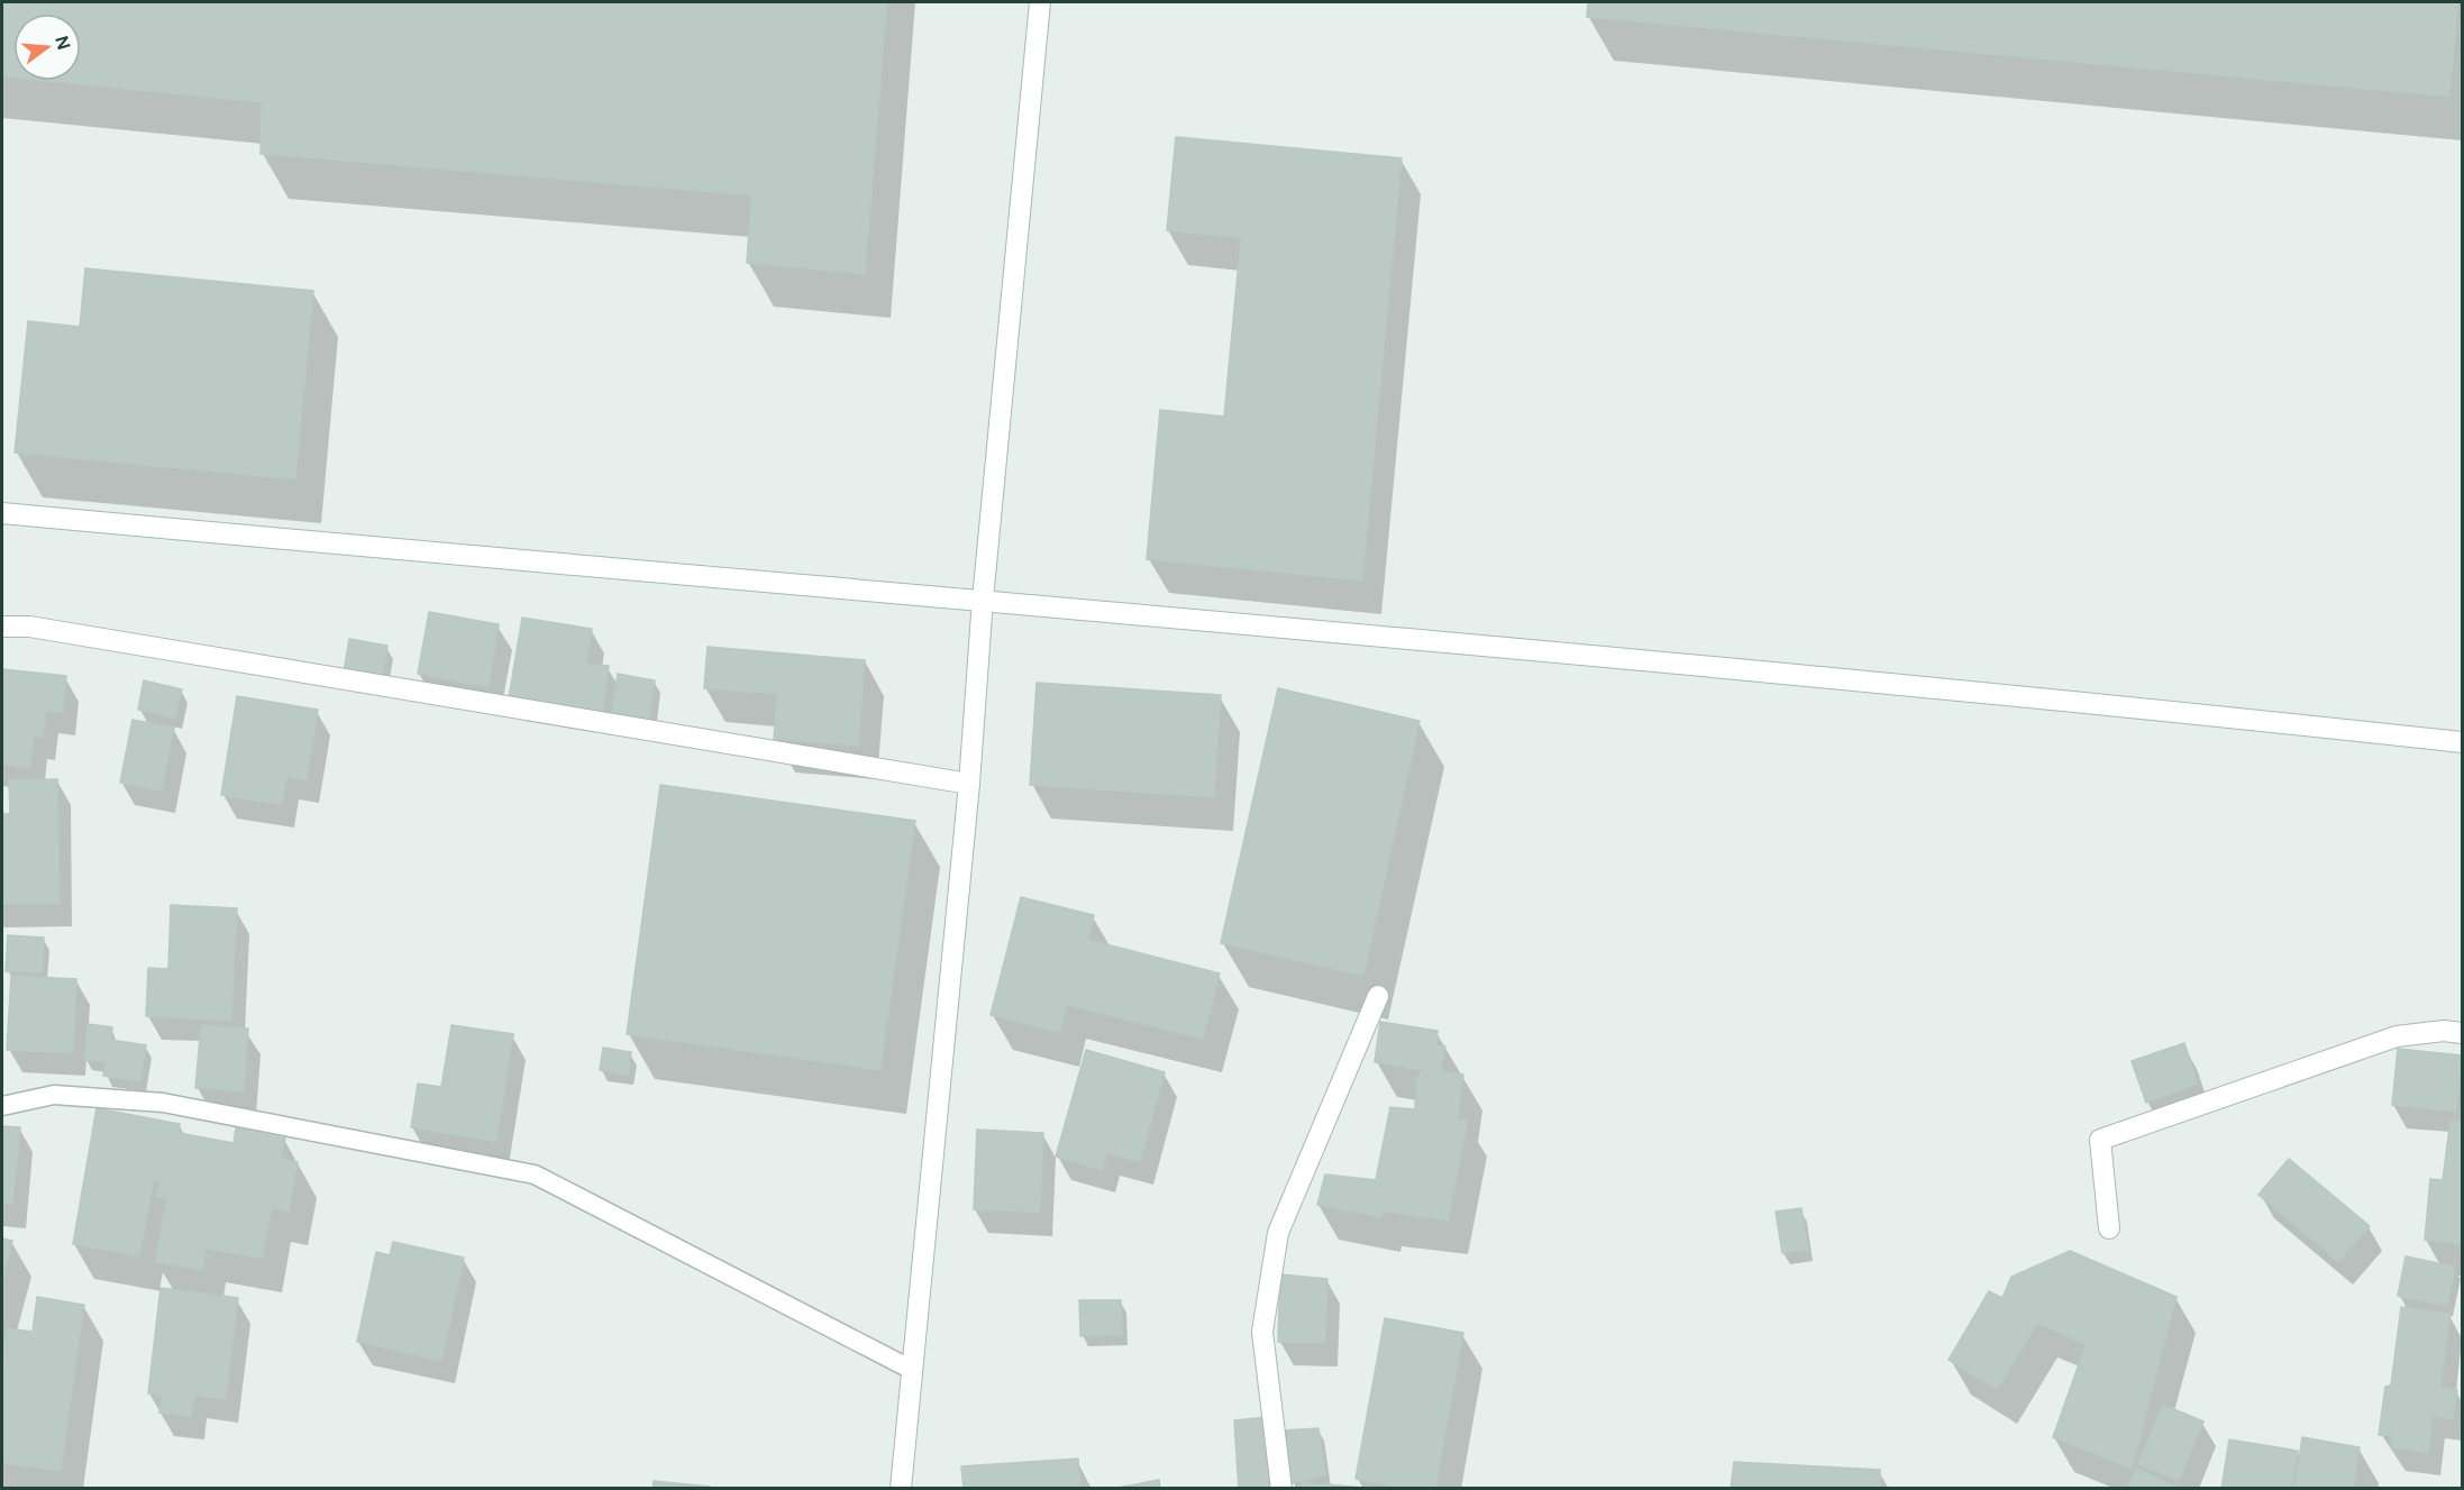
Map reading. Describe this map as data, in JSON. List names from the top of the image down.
{
  "north": "right"
}
